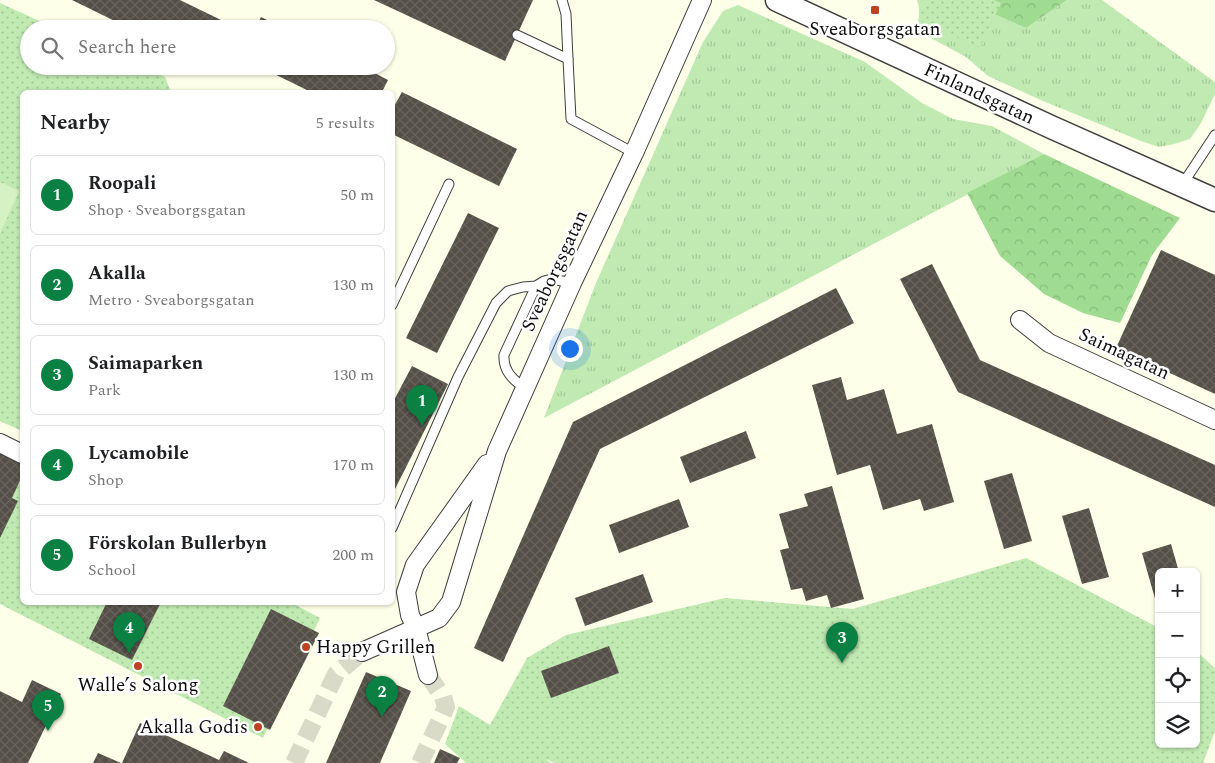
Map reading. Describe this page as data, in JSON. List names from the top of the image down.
{
  "streets": {
    "street": ["Finlandsgatan", "Sveaborgsgatan", "Saimagatan"]
  },
  "places": {
    "transit": ["Sveaborgsgatan"],
    "other": ["Happy Grillen", "Walle’s Salong", "Akalla Godis"]
  },
  "page": {
    "search": "Search here",
    "heading": ["Nearby", "5 results"],
    "list": [
      {
        "mark": "1",
        "name": "Roopali",
        "note": "Shop · Sveaborgsgatan",
        "value": "50 m"
      },
      {
        "mark": "2",
        "name": "Akalla",
        "note": "Metro · Sveaborgsgatan",
        "value": "130 m"
      },
      {
        "mark": "3",
        "name": "Saimaparken",
        "note": "Park",
        "value": "130 m"
      },
      {
        "mark": "4",
        "name": "Lycamobile",
        "note": "Shop",
        "value": "170 m"
      },
      {
        "mark": "5",
        "name": "Förskolan Bullerbyn",
        "note": "School",
        "value": "200 m"
      }
    ],
    "pins": [
      "1",
      "4",
      "3",
      "2",
      "5"
    ],
    "map_buttons": ["+", "−"]
  }
}
